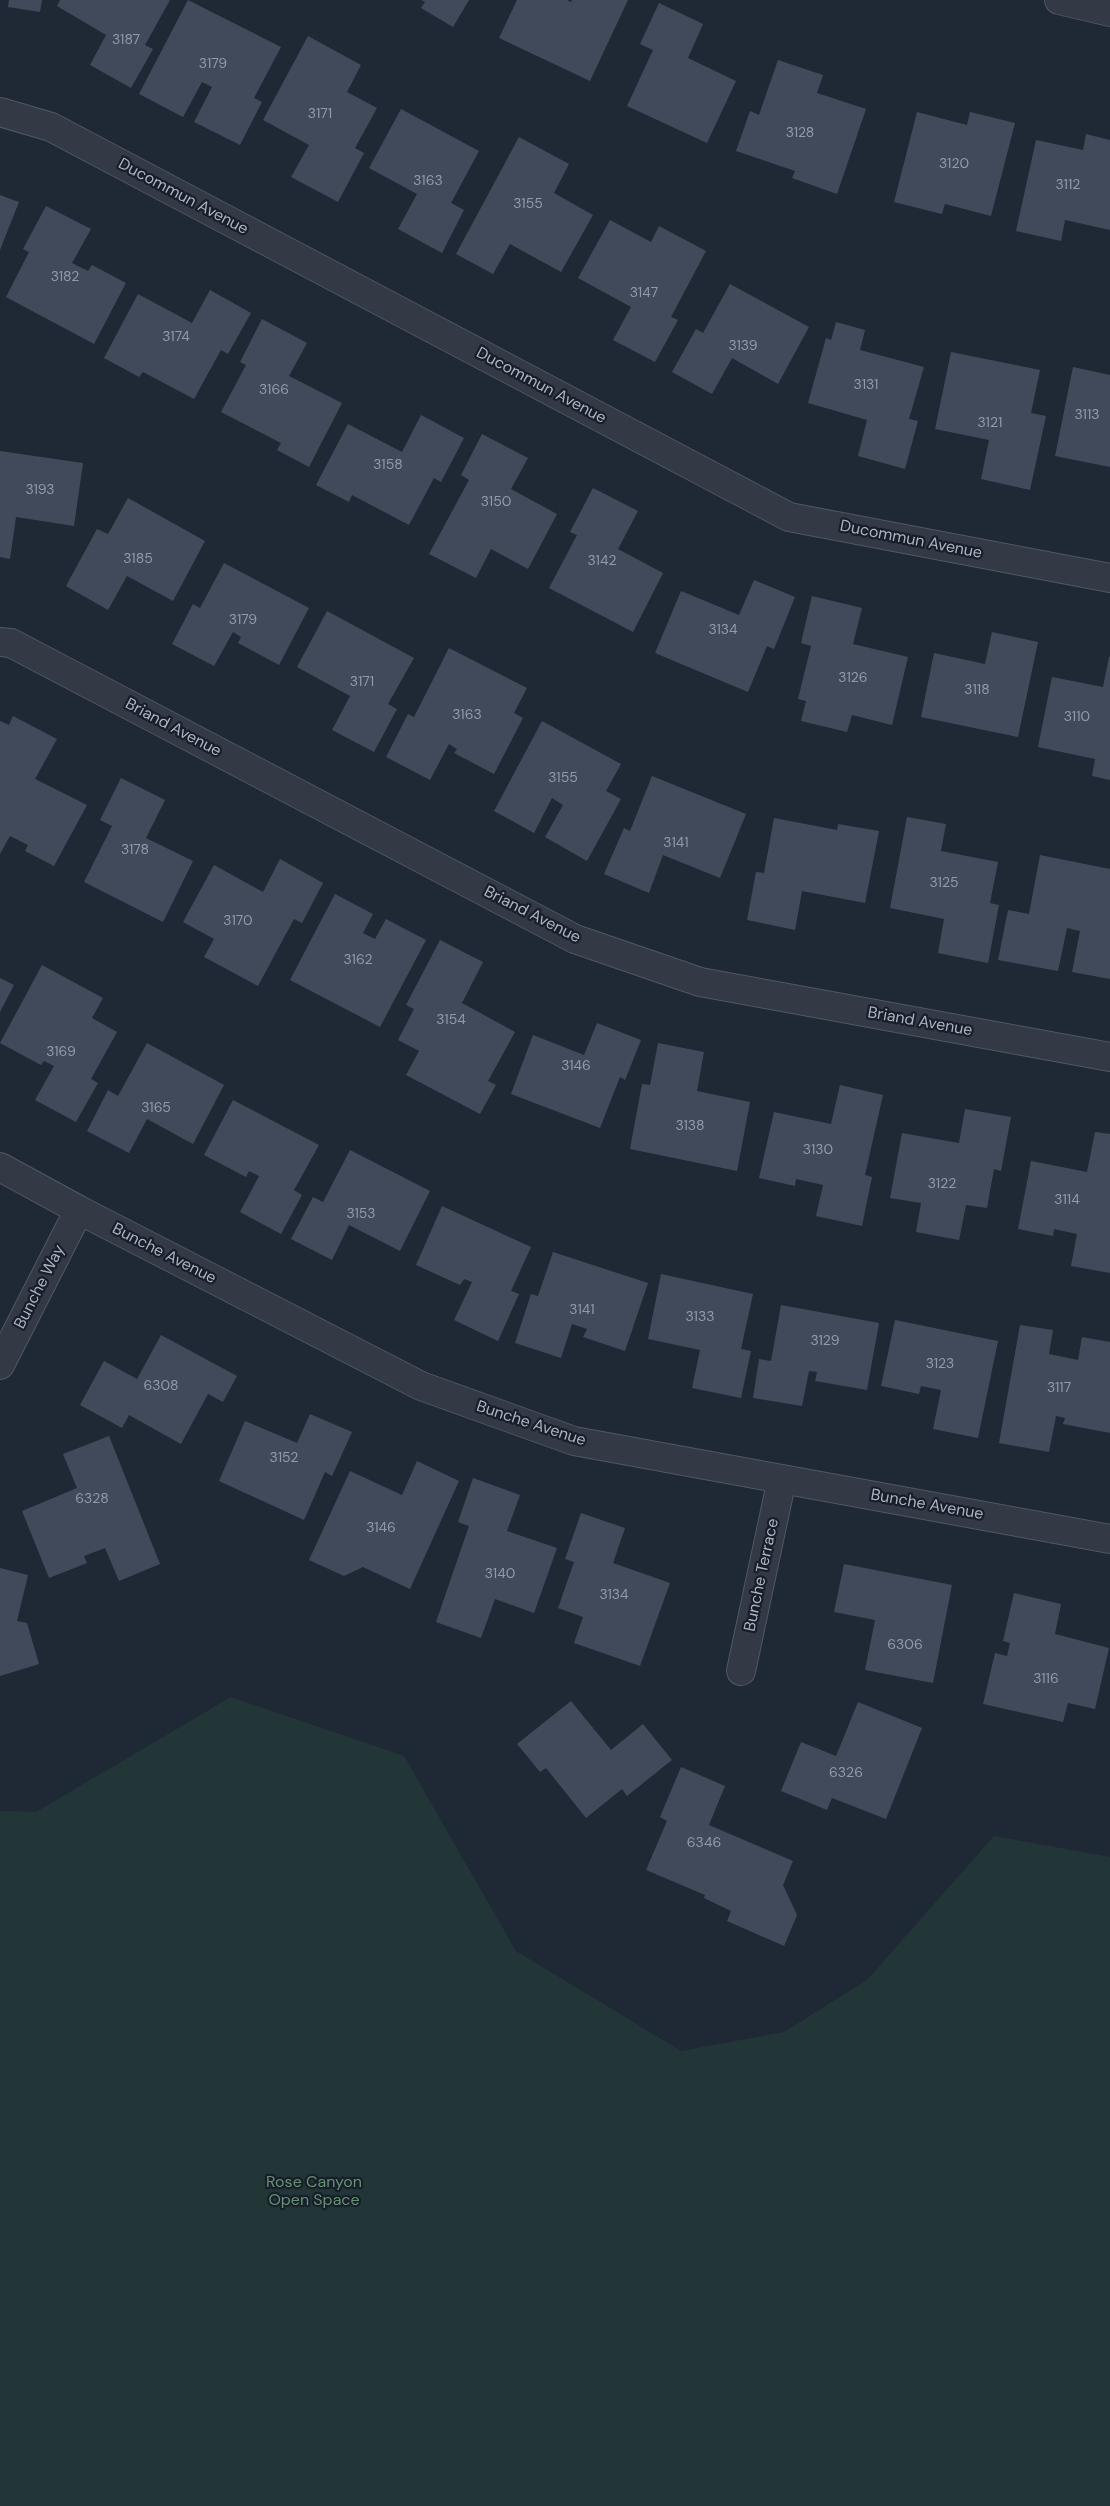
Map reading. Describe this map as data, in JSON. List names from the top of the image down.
{
  "streets": {
    "street": [
      "Ducommun Avenue",
      "Briand Avenue",
      "Bunche Avenue",
      "Bunche Way",
      "Bunche Terrace"
    ]
  },
  "crossings": [
    ["Bunche Avenue", "Bunche Way"],
    ["Bunche Avenue", "Bunche Terrace"]
  ],
  "parks": ["Rose Canyon Open Space"],
  "house_numbers": [
    "3187",
    "3179",
    "3171",
    "3128",
    "3120",
    "3163",
    "3112",
    "3155",
    "3182",
    "3147",
    "3174",
    "3139",
    "3131",
    "3166",
    "3113",
    "3121",
    "3158",
    "3193",
    "3150",
    "3185",
    "3142",
    "3179",
    "3134",
    "3126",
    "3171",
    "3118",
    "3163",
    "3110",
    "3155",
    "3141",
    "3178",
    "3125",
    "3170",
    "3162",
    "3154",
    "3169",
    "3146",
    "3165",
    "3138",
    "3130",
    "3122",
    "3114",
    "3153",
    "3141",
    "3133",
    "3129",
    "3123",
    "6308",
    "3117",
    "3152",
    "6328",
    "3146",
    "3140",
    "3134",
    "6306",
    "3116",
    "6326",
    "6346"
  ]
}
